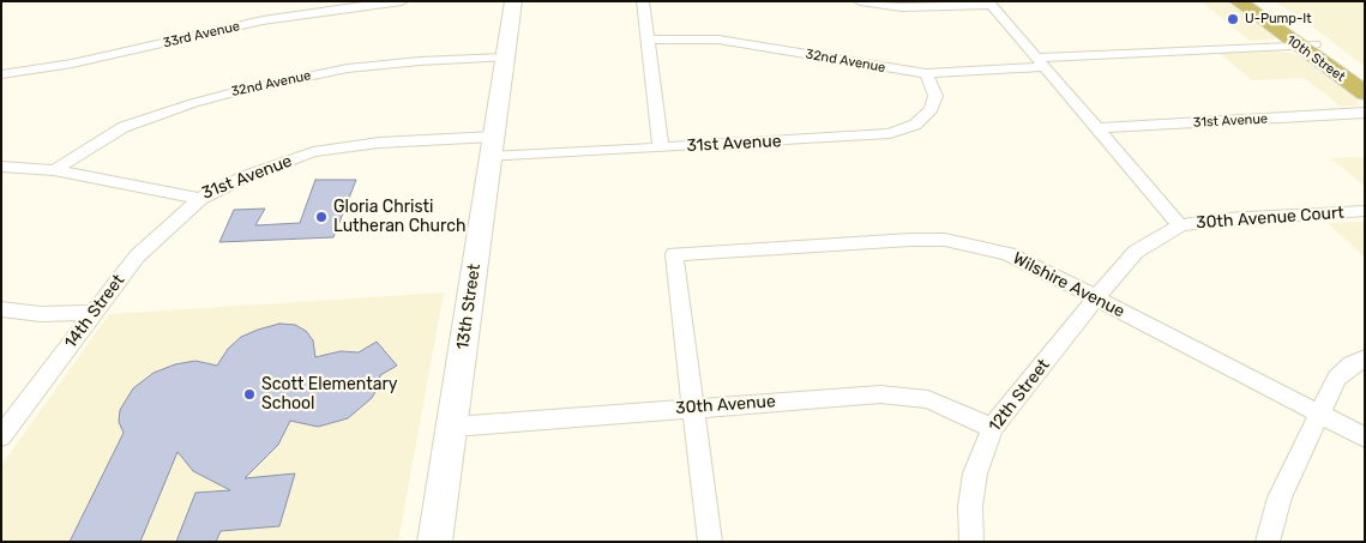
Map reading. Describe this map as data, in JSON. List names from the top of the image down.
{
  "streets": {
    "main road": ["10th Street"],
    "street": [
      "33rd Avenue",
      "32nd Avenue",
      "31st Avenue",
      "30th Avenue Court",
      "Wilshire Avenue",
      "13th Street",
      "14th Street",
      "12th Street",
      "30th Avenue"
    ]
  },
  "crossings": [
    ["10th Street", "32nd Avenue"],
    ["32nd Avenue", "31st Avenue"],
    ["32nd Avenue", "13th Street"],
    ["31st Avenue", "13th Street"],
    ["31st Avenue", "14th Street"],
    ["30th Avenue Court", "Wilshire Avenue"],
    ["30th Avenue Court", "12th Street"],
    ["Wilshire Avenue", "12th Street"],
    ["Wilshire Avenue", "30th Avenue"],
    ["13th Street", "30th Avenue"],
    ["12th Street", "30th Avenue"]
  ],
  "places": ["U-Pump-It", "Gloria Christi Lutheran Church", "Scott Elementary School"]
}
